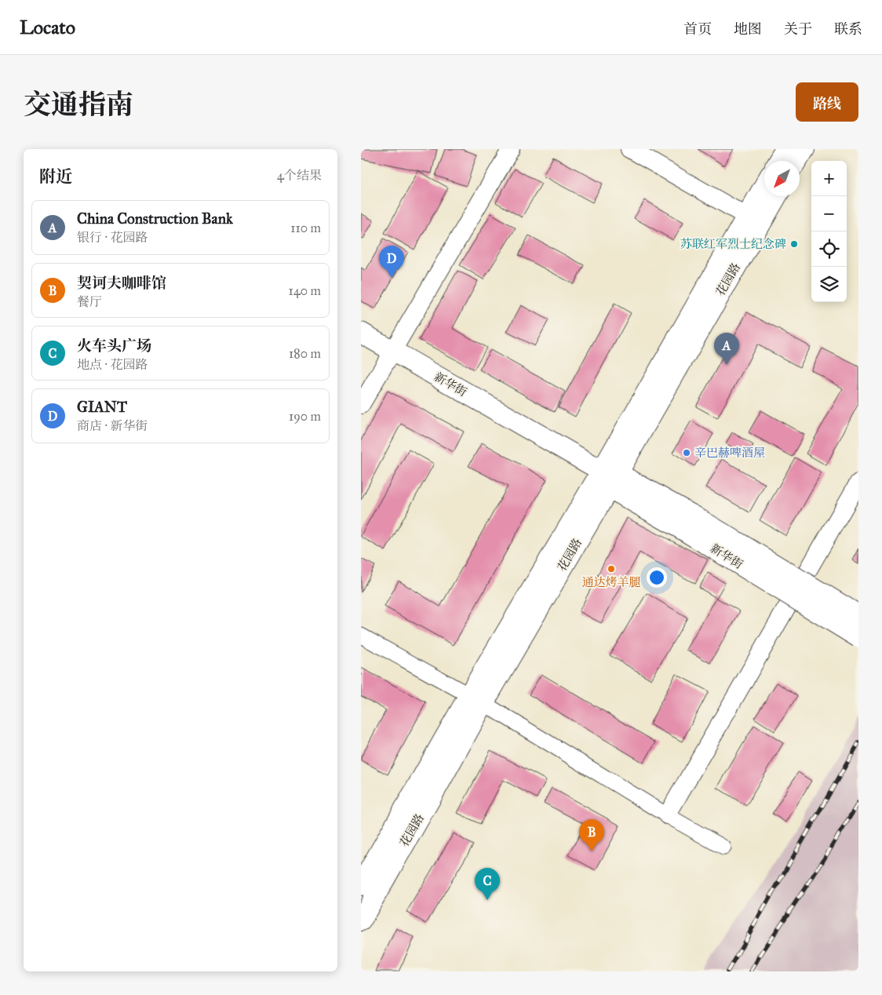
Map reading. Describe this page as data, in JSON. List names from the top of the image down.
{
  "streets": {
    "main road": ["花园路", "新华街"]
  },
  "crossings": [
    ["花园路", "新华街"]
  ],
  "places": ["苏联红军烈士纪念碑", "辛巴赫啤酒屋", "通达烤羊腿"],
  "north": "bottom left",
  "page": {
    "header": "Locato",
    "nav": [
      "首页",
      "地图",
      "关于",
      "联系"
    ],
    "title": "交通指南",
    "buttons": "路线",
    "heading": ["附近", "4个结果"],
    "map_buttons": ["+", "−"],
    "list": [
      {
        "mark": "A",
        "name": "China Construction Bank",
        "note": "银行 · 花园路",
        "value": "110 m"
      },
      {
        "mark": "B",
        "name": "契诃夫咖啡馆",
        "note": "餐厅",
        "value": "140 m"
      },
      {
        "mark": "C",
        "name": "火车头广场",
        "note": "地点 · 花园路",
        "value": "180 m"
      },
      {
        "mark": "D",
        "name": "GIANT",
        "note": "商店 · 新华街",
        "value": "190 m"
      }
    ],
    "pins": [
      "D",
      "A",
      "B",
      "C"
    ]
  }
}
